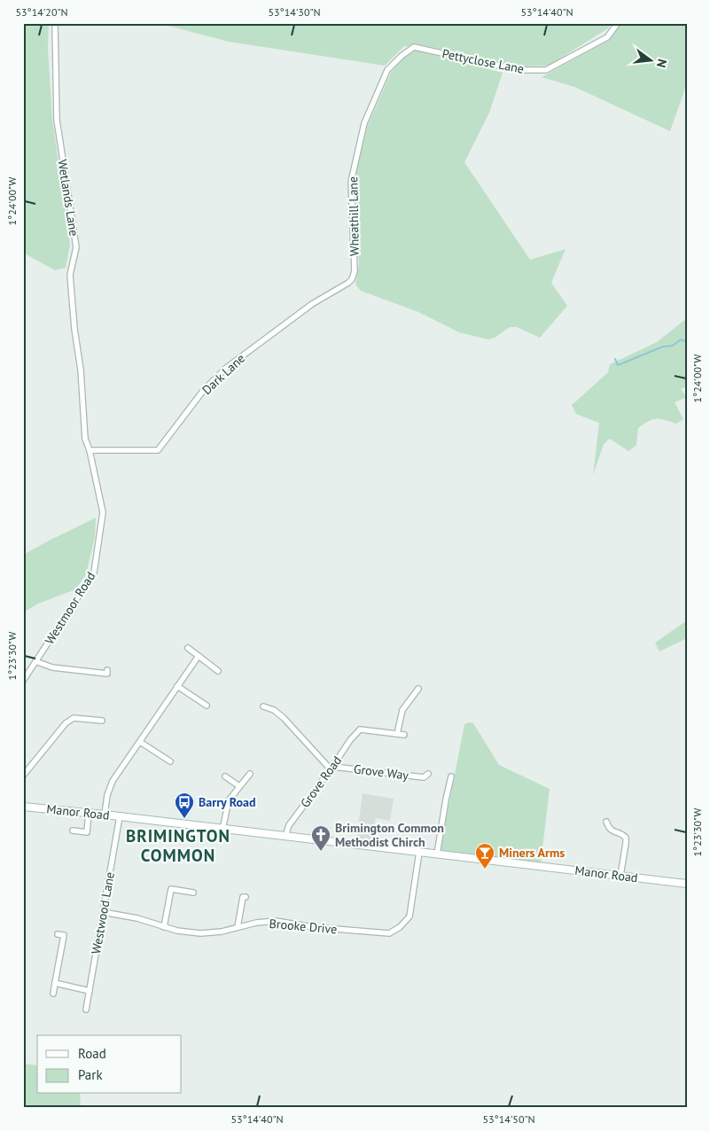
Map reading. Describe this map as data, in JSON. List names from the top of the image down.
{
  "streets": {
    "street": [
      "Pettyclose Lane",
      "Wetlands Lane",
      "Wheathill Lane",
      "Dark Lane",
      "Westmoor Road",
      "Grove Way",
      "Grove Road",
      "Manor Road",
      "Westwood Lane",
      "Brooke Drive"
    ]
  },
  "crossings": [
    ["Pettyclose Lane", "Wheathill Lane"],
    ["Wetlands Lane", "Dark Lane"],
    ["Wetlands Lane", "Westmoor Road"],
    ["Wheathill Lane", "Dark Lane"],
    ["Dark Lane", "Westmoor Road"],
    ["Grove Way", "Grove Road"],
    ["Grove Road", "Manor Road"],
    ["Manor Road", "Westwood Lane"],
    ["Manor Road", "Brooke Drive"],
    ["Westwood Lane", "Brooke Drive"]
  ],
  "districts": ["BRIMINGTON COMMON"],
  "places": {
    "bus stop": ["Barry Road"],
    "church": ["Brimington Common Methodist Chirch"],
    "bar": ["Miners Arms"]
  },
  "legend": ["Road", "Park"],
  "north": "right",
  "coordinates": [
    "53°14'20\"N",
    "53°14'30\"N",
    "53°14'40\"N",
    "1°24'00\"W",
    "1°23'30\"W",
    "53°14'50\"N"
  ]
}
